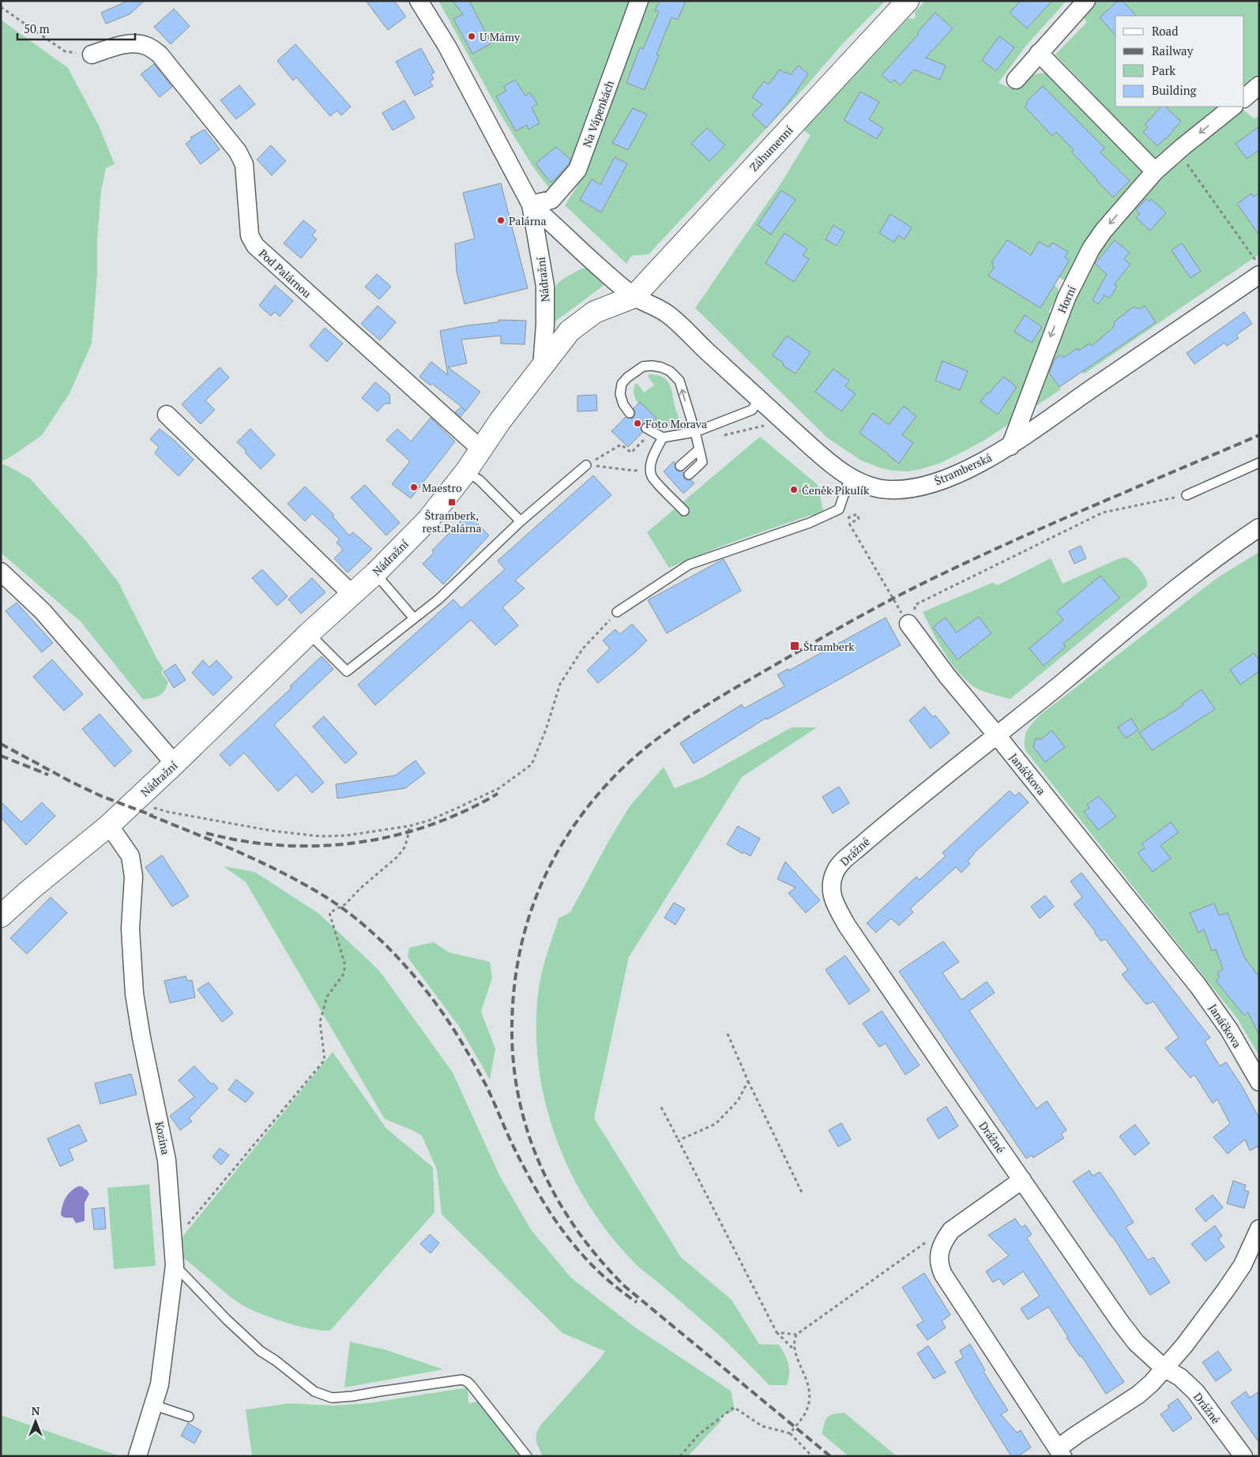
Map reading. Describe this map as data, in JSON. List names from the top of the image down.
{
  "streets": {
    "main road": ["Záhumenní", "Nádražní"],
    "street": [
      "Na Vápenkách",
      "Pod Palárnou",
      "Horní",
      "Štramberská",
      "Janáčkova",
      "Drážné",
      "Kozina"
    ]
  },
  "crossings": [
    ["Na Vápenkách", "Nádražní"],
    ["Záhumenní", "Nádražní"],
    ["Záhumenní", "Štramberská"],
    ["Pod Palárnou", "Nádražní"],
    ["Nádražní", "Štramberská"],
    ["Horní", "Štramberská"],
    ["Janáčkova", "Drážné"]
  ],
  "one_way": ["Horní"],
  "places": {
    "other": [
      "U Mámy",
      "Palárna",
      "Foto Morava",
      "Maestro",
      "Čeněk Pikulík"
    ],
    "transit": ["Štramberk, rest.Palárna", "Štramberk"]
  },
  "legend": [
    "Road",
    "Railway",
    "Park",
    "Building"
  ],
  "scale_bar": "50 m",
  "north": "top"
}
